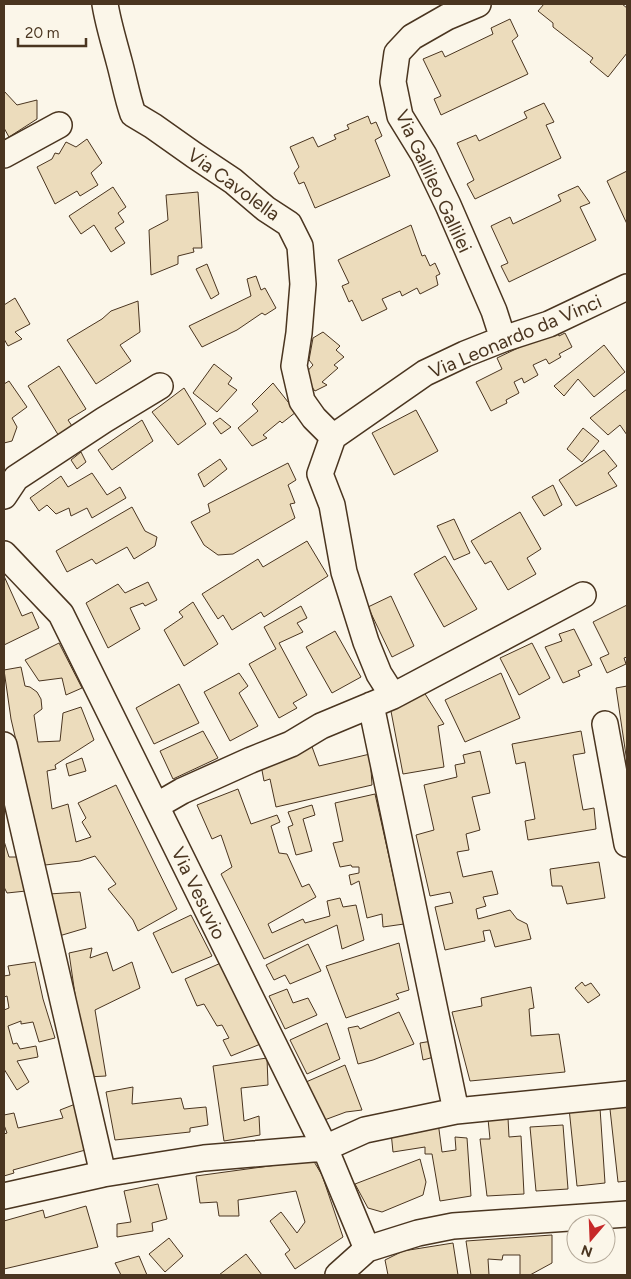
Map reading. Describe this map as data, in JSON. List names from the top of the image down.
{
  "streets": {
    "street": [
      "Via Gallileo Gallilei",
      "Via Cavolella",
      "Via Leonardo da Vinci",
      "Via Vesuvio"
    ]
  },
  "crossings": [
    ["Via Gallileo Gallilei", "Via Leonardo da Vinci"],
    ["Via Cavolella", "Via Leonardo da Vinci"]
  ],
  "scale_bar": "20 m",
  "north": "bottom"
}
